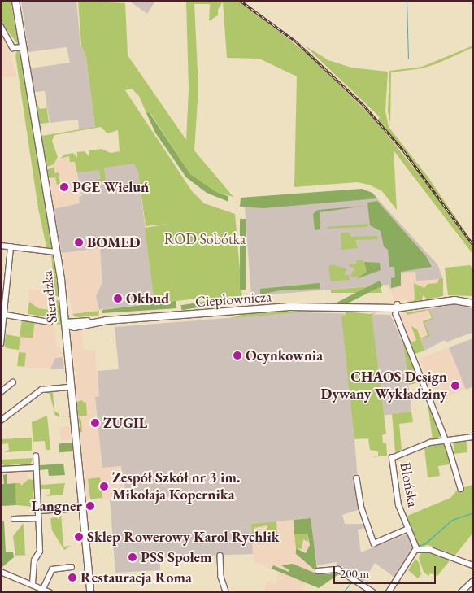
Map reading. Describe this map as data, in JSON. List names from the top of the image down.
{
  "streets": {
    "main road": ["Sieradzka", "Ciepłownicza"],
    "street": ["Błońska"]
  },
  "crossings": [
    ["Sieradzka", "Ciepłownicza"]
  ],
  "parks": ["ROD Sobótka"],
  "places": [
    "PGE Wieluń",
    "BOMED",
    "Okbud",
    "Ocynkownia",
    "CHAOS Design Dywany Wykładziny",
    "ZUGIL",
    "Zespół Szkół nr 3 im. Mikołaja Kopernika",
    "Langner",
    "Sklep Rowerowy Karol Rychlik",
    "PSS Społem",
    "Restauracja Roma"
  ],
  "scale_bar": "200 m"
}
